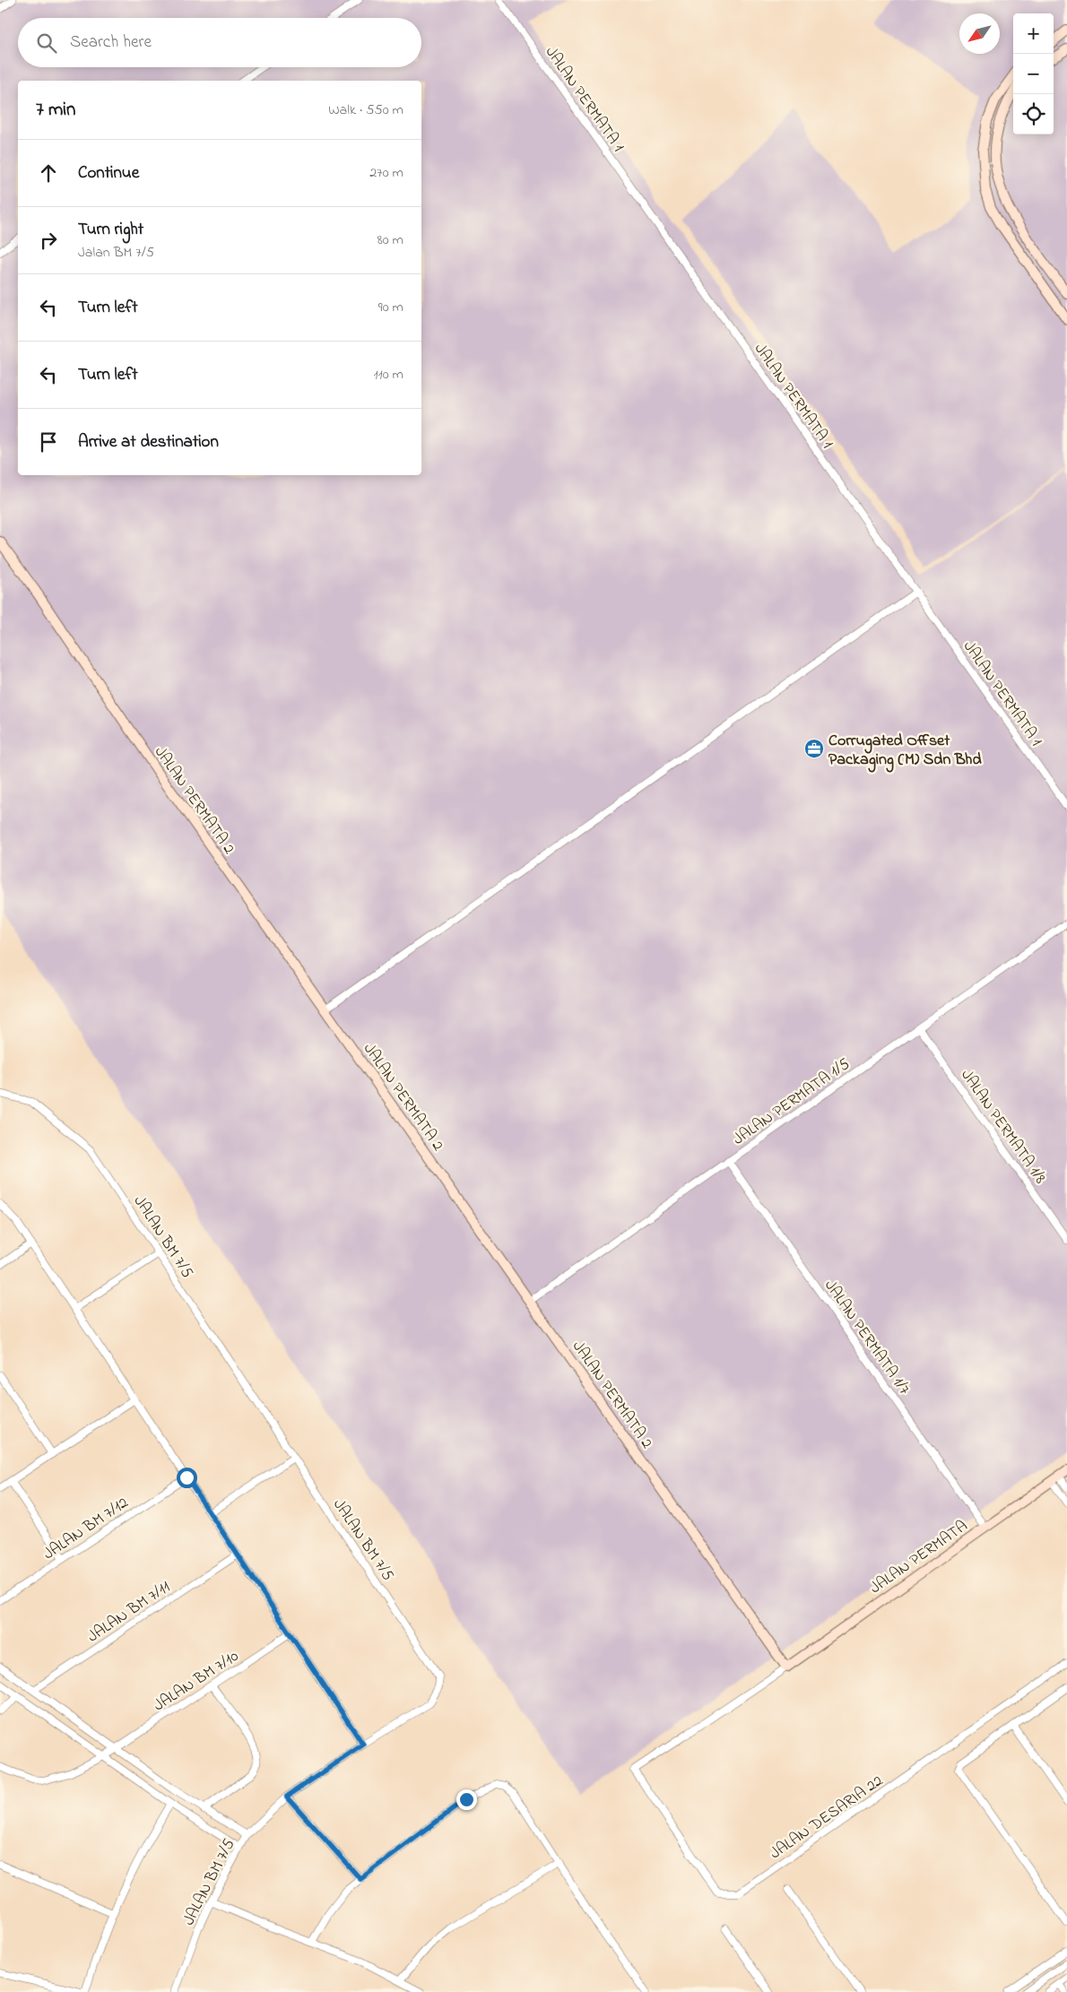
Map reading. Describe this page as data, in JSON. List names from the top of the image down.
{
  "streets": {
    "street": [
      "JALAN PERMATA 1",
      "JALAN PERMATA 2",
      "JALAN PERMATA 1/5",
      "JALAN PERMATA 1/8",
      "JALAN BM 7/5",
      "JALAN PERMATA 1/7",
      "JALAN BM 7/12",
      "JALAN PERMATA",
      "JALAN BM 7/11",
      "JALAN BM 7/10",
      "JALAN DESARIA 22"
    ]
  },
  "crossings": [
    ["JALAN PERMATA 2", "JALAN PERMATA 1/5"],
    ["JALAN PERMATA 2", "JALAN PERMATA"],
    ["JALAN PERMATA 2", "JALAN DESARIA 22"],
    ["JALAN PERMATA 1/5", "JALAN PERMATA 1/8"],
    ["JALAN PERMATA 1/5", "JALAN PERMATA 1/7"],
    ["JALAN PERMATA 1/7", "JALAN PERMATA"],
    ["JALAN PERMATA", "JALAN DESARIA 22"]
  ],
  "places": {
    "office": ["Corrugated Offset Packaging (M) Sdn Bhd"]
  },
  "north": "bottom left",
  "page": {
    "map_buttons": ["+", "−"],
    "search": "Search here",
    "heading": ["7 min", "Walk · 550 m"],
    "list": [
      ["Continue", "270 m"],
      ["Turn right", "Jalan BM 7/5", "80 m"],
      ["Turn left", "90 m"],
      ["Turn left", "110 m"],
      "Arrive at destination"
    ]
  }
}
